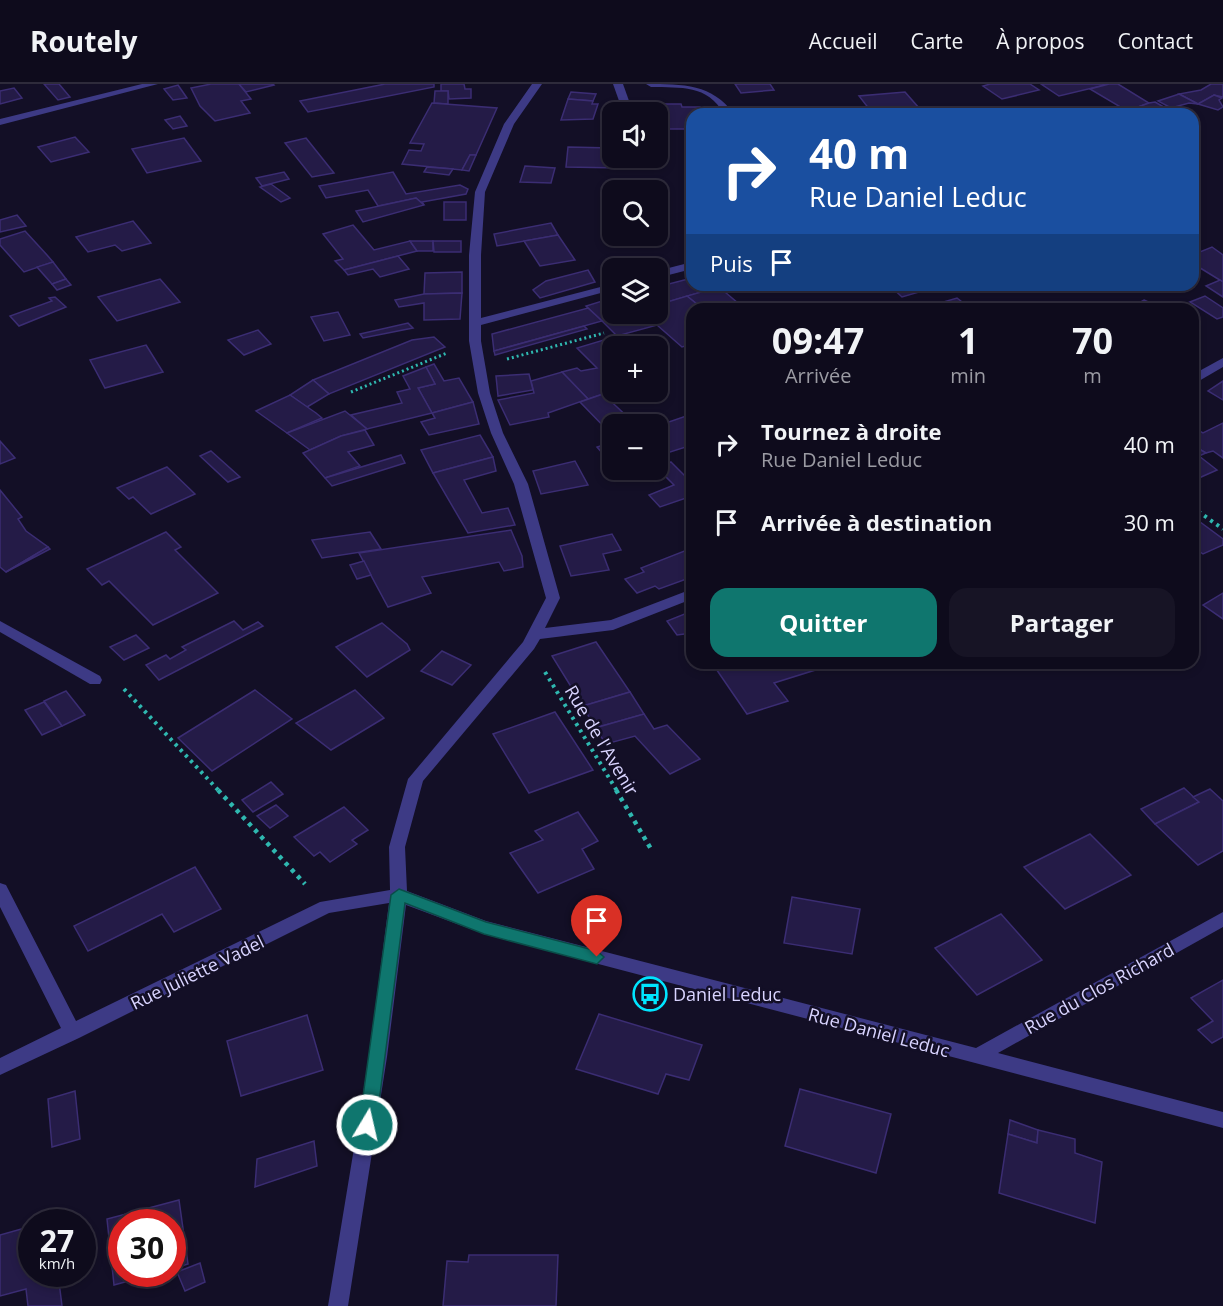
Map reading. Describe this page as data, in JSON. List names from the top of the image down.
{
  "streets": {
    "street": ["Rue Juliette Vadel", "Rue du Clos Richard", "Rue Daniel Leduc"],
    "path": ["Rue de l'Avenir"]
  },
  "crossings": [
    ["Rue Juliette Vadel", "Rue Daniel Leduc"],
    ["Rue du Clos Richard", "Rue Daniel Leduc"]
  ],
  "places": {
    "bus stop": ["Daniel Leduc"]
  },
  "page": {
    "header": "Routely",
    "nav": [
      "Accueil",
      "Carte",
      "À propos",
      "Contact"
    ],
    "map_buttons": ["+", "−"],
    "turn": ["40 m", "Rue Daniel Leduc"],
    "then": "Puis",
    "eta": [
      "09:47",
      "Arrivée",
      "1",
      "min",
      "70",
      "m"
    ],
    "list": [
      {
        "name": "Tournez à droite",
        "note": "Rue Daniel Leduc",
        "value": "40 m"
      },
      {
        "name": "Arrivée à destination",
        "value": "30 m"
      }
    ],
    "buttons": ["Quitter", "Partager"],
    "speed": "27 km/h",
    "limit": "30"
  }
}
